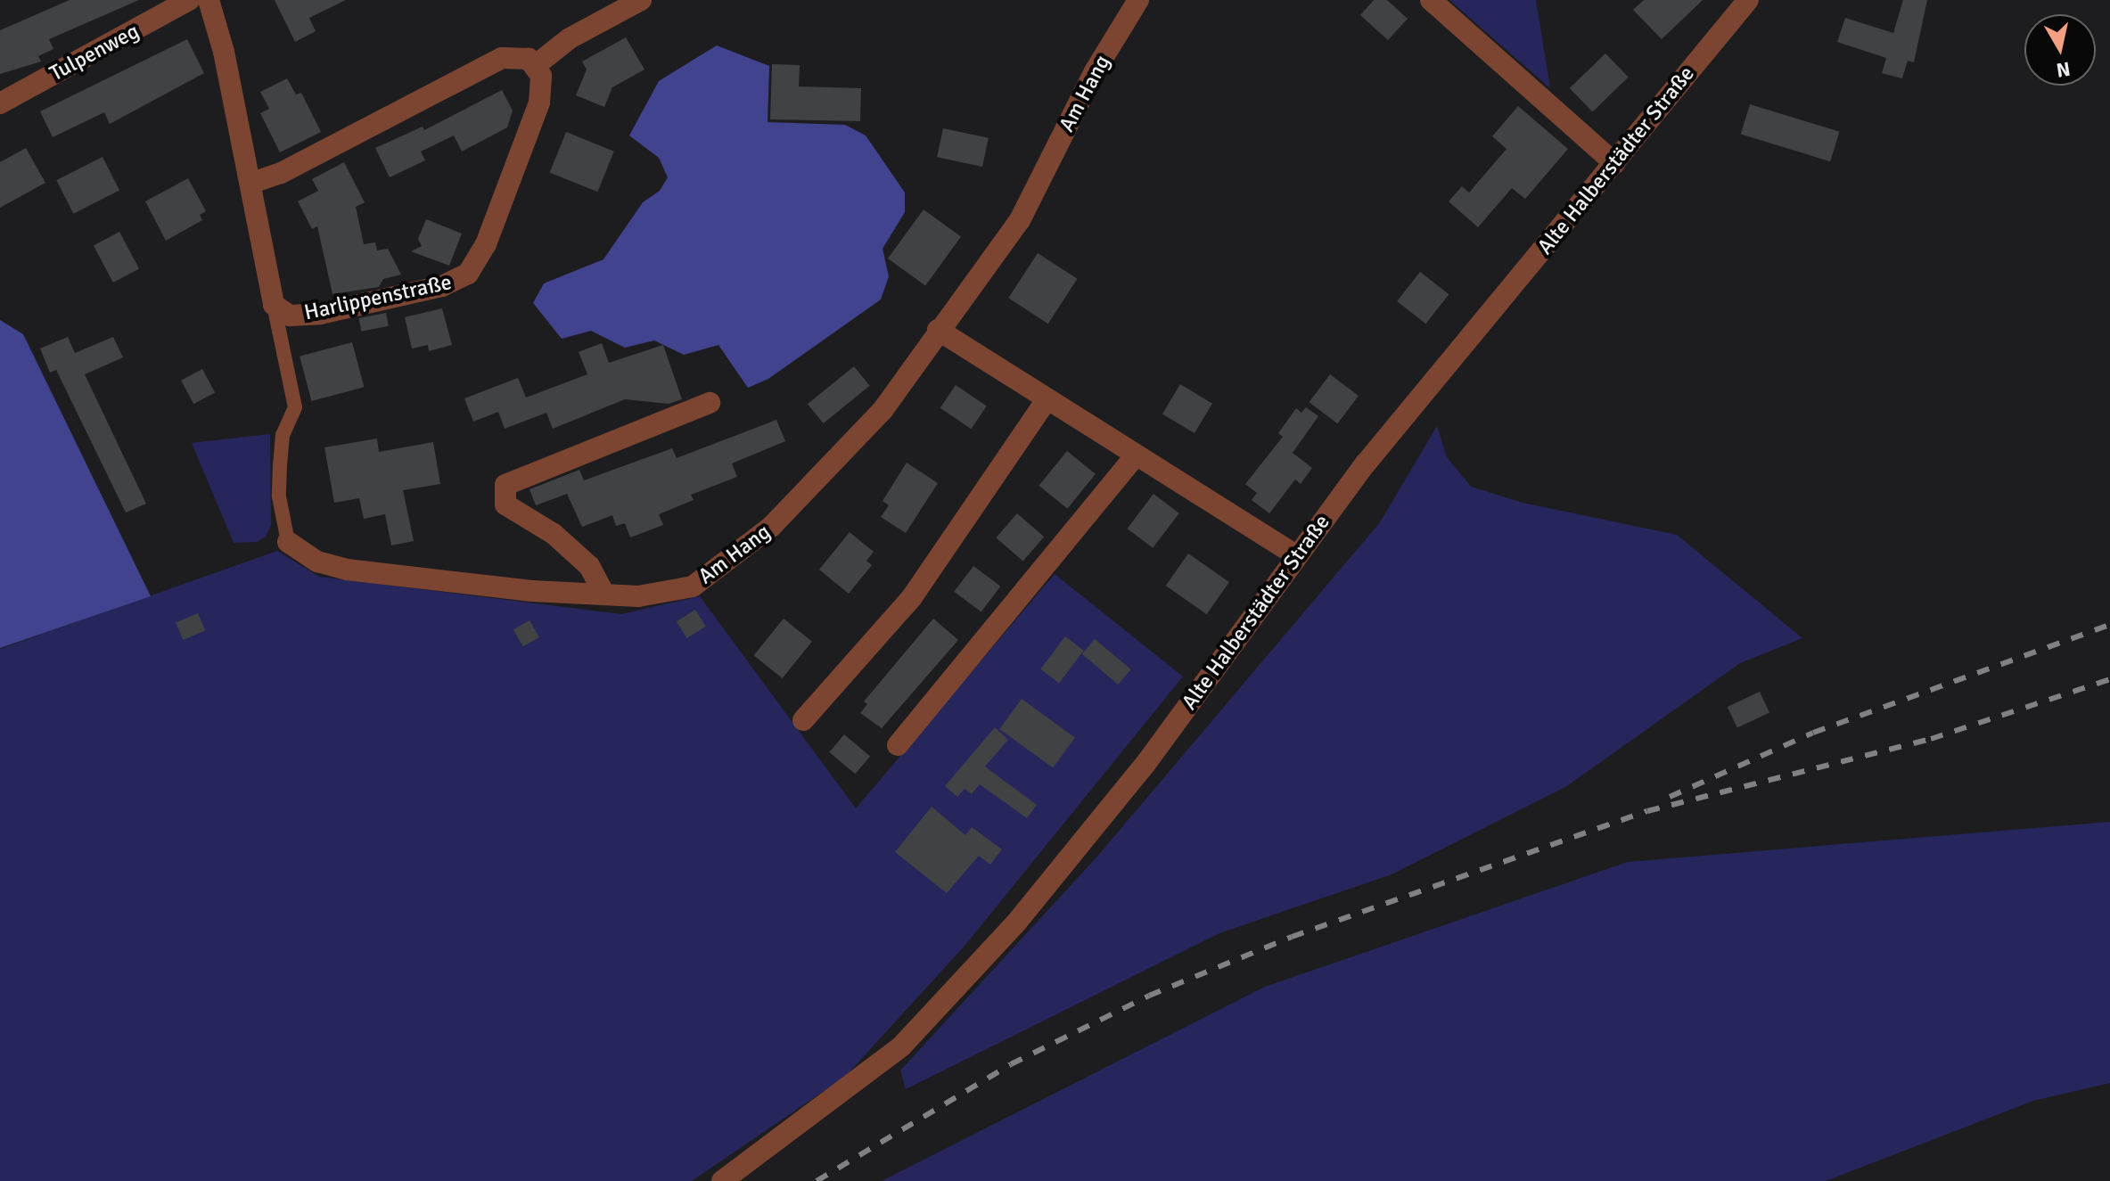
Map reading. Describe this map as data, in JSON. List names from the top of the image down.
{
  "streets": {
    "street": [
      "Tulpenweg",
      "Am Hang",
      "Alte Halberstädter Straße",
      "Harlippenstraße"
    ]
  },
  "north": "bottom"
}
